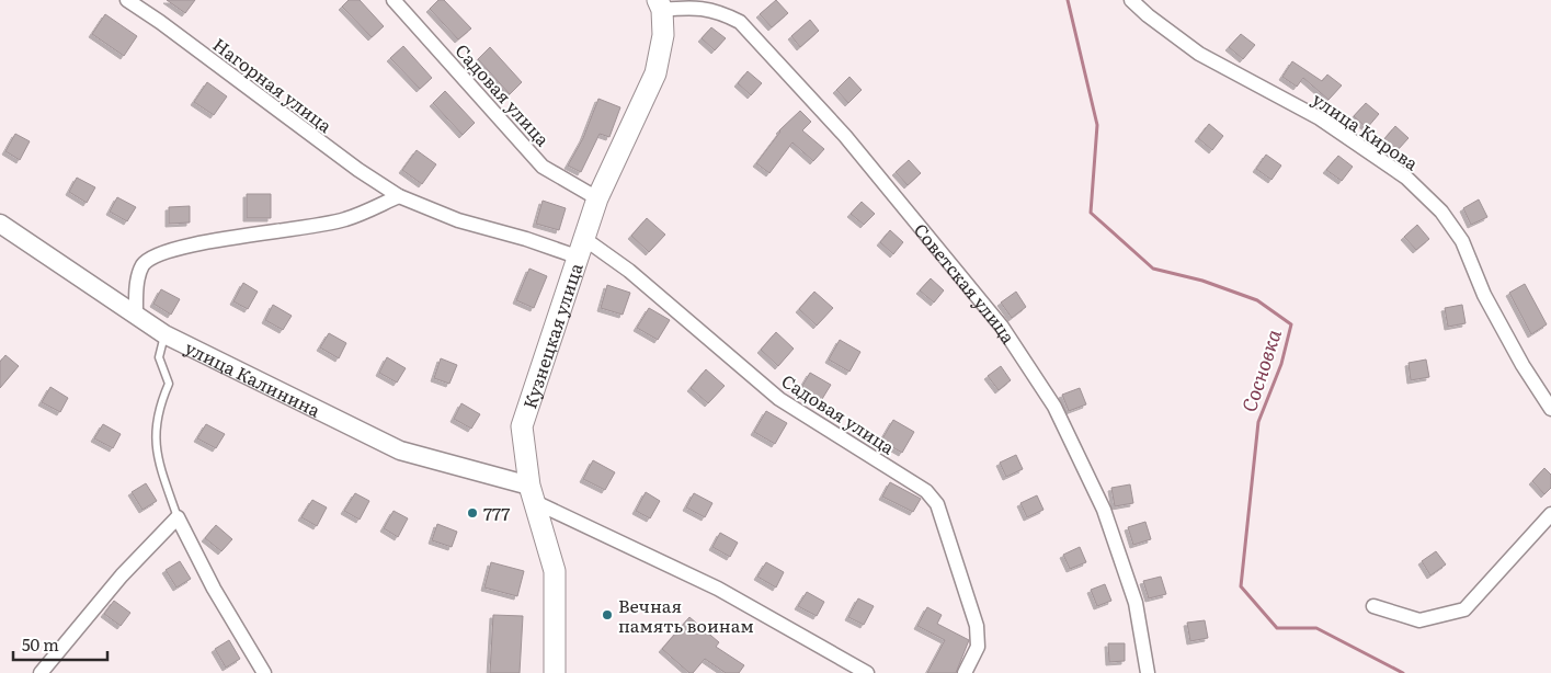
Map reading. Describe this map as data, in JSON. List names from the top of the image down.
{
  "streets": {
    "main road": ["Кузнецкая улица"],
    "street": [
      "Нагорная улица",
      "Садовая улица",
      "улица Кирова",
      "Советская улица",
      "улица Калинина"
    ]
  },
  "crossings": [
    ["Нагорная улица", "Кузнецкая улица"],
    ["Садовая улица", "Кузнецкая улица"],
    ["Советская улица", "Кузнецкая улица"],
    ["Кузнецкая улица", "улица Калинина"]
  ],
  "water": ["Сосновка"],
  "places": ["777", "Вечная память воинам"],
  "scale_bar": "50 m"
}
